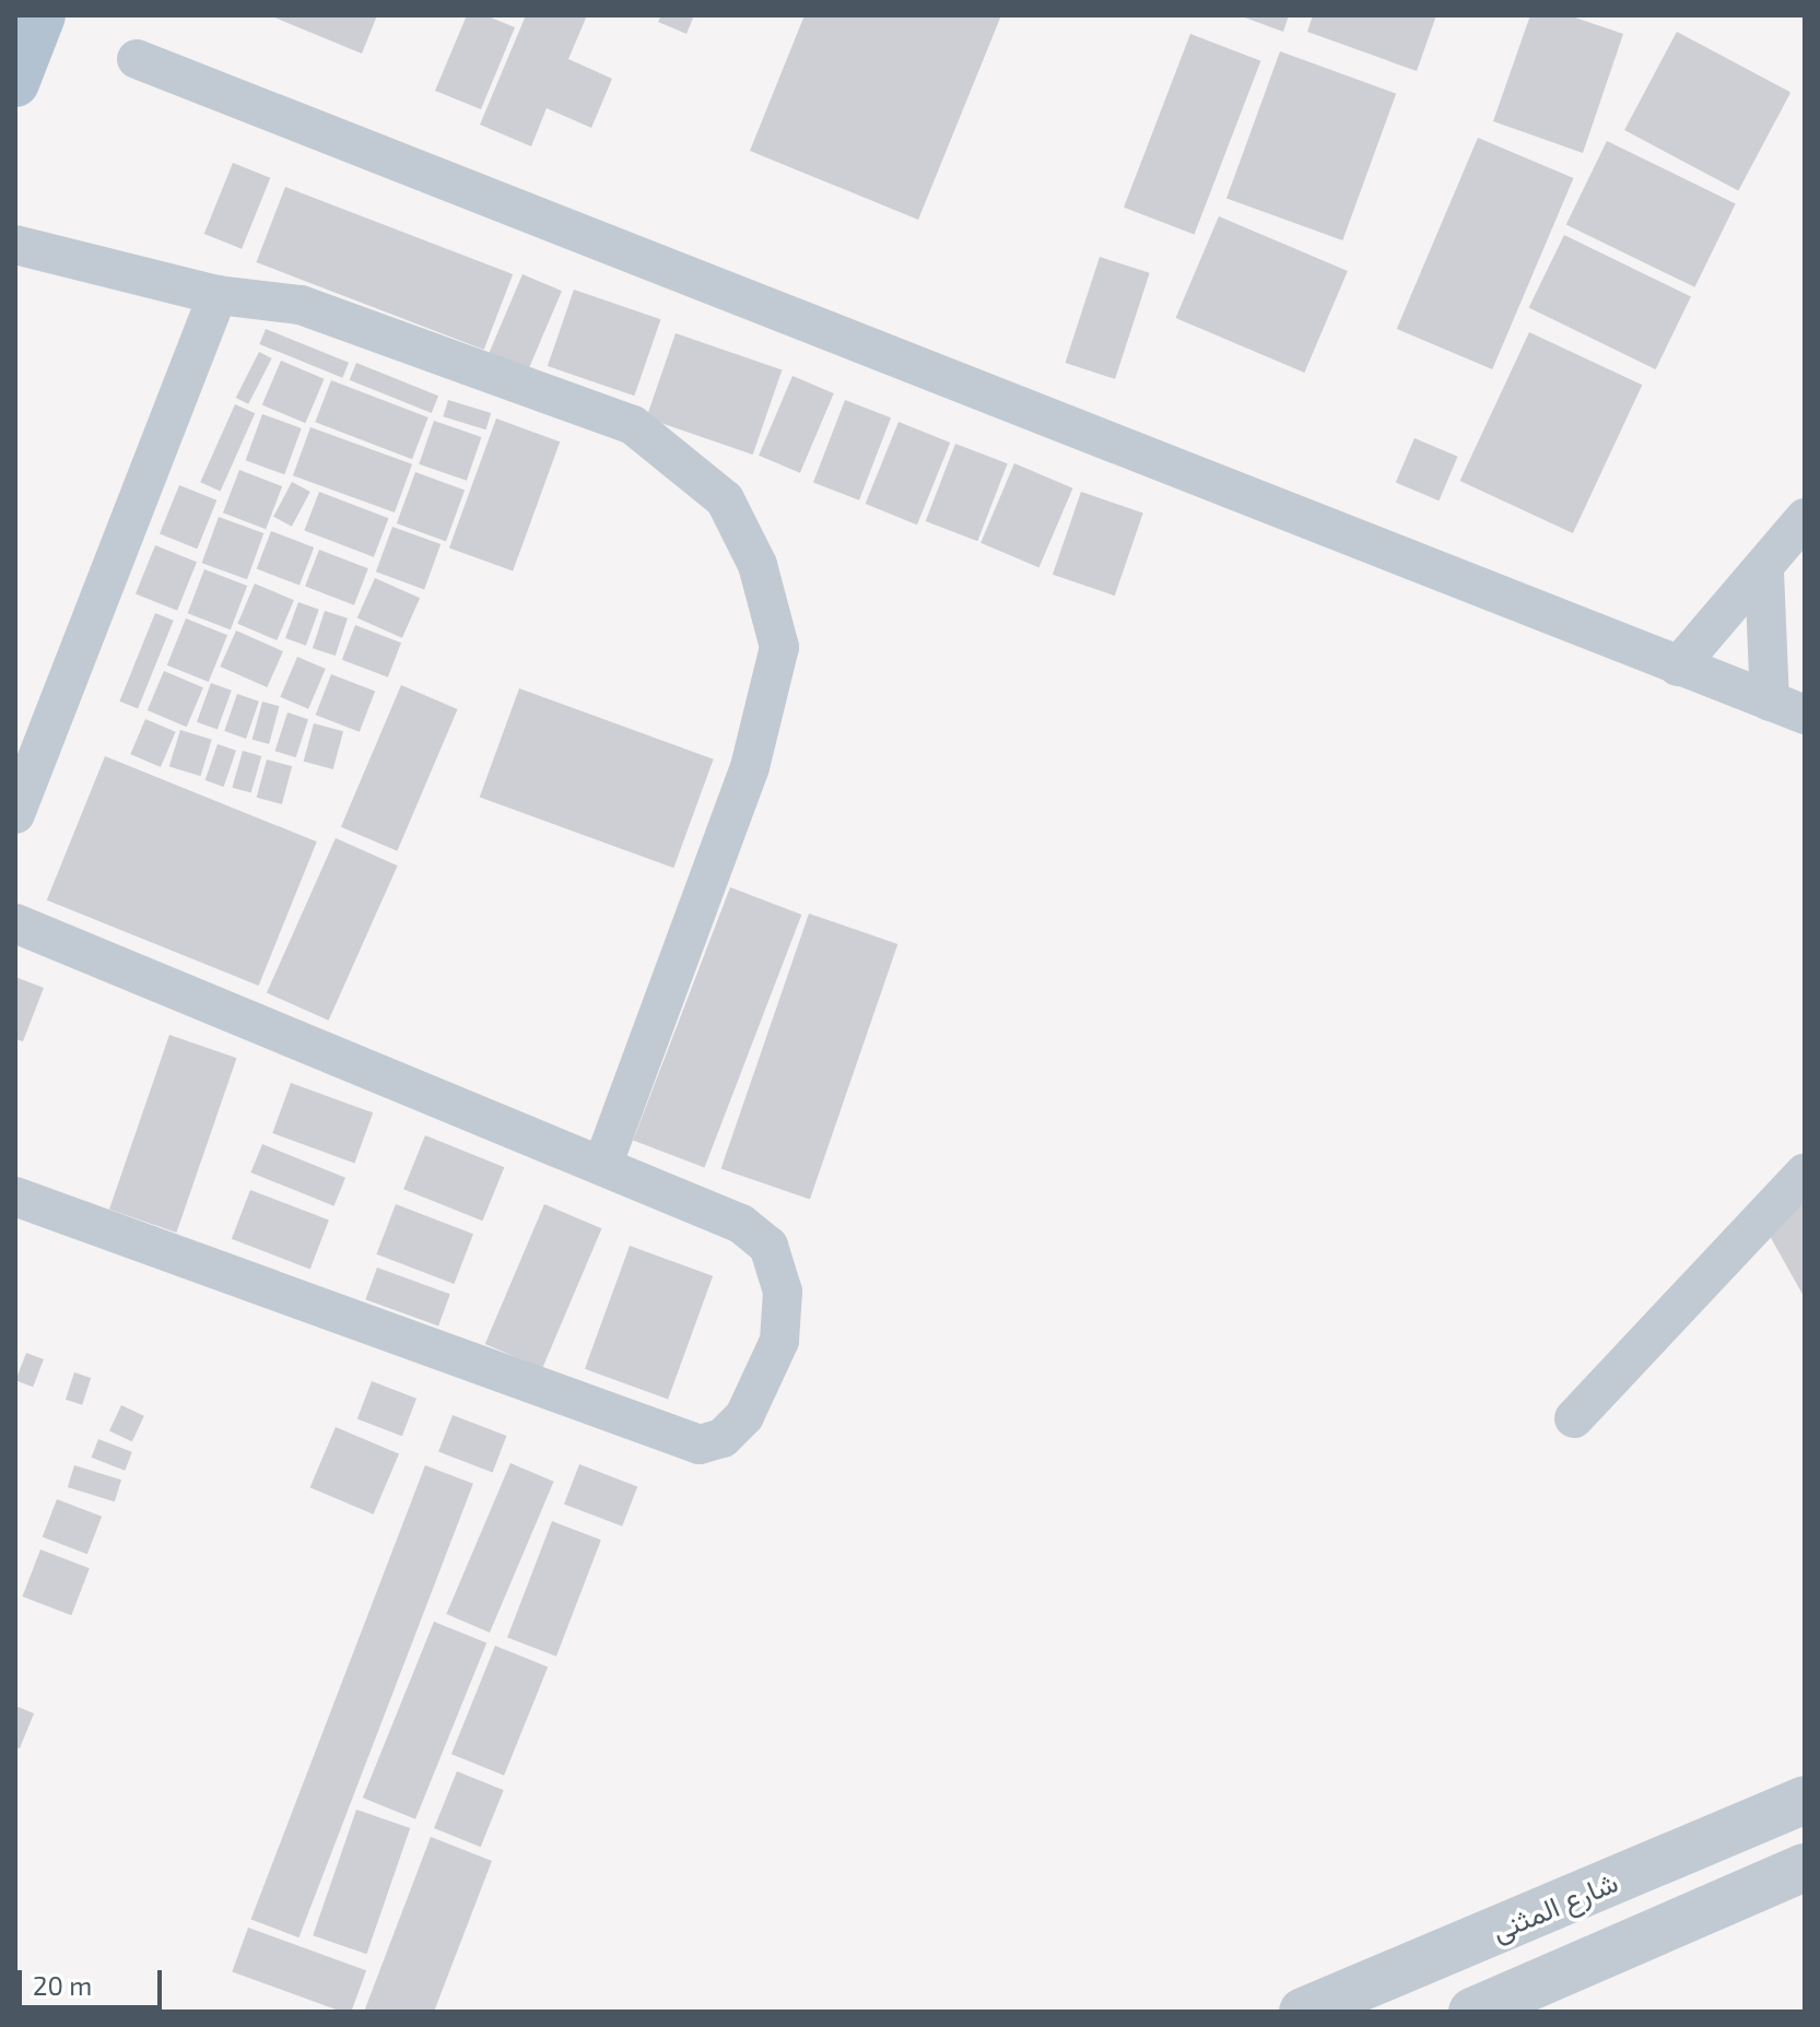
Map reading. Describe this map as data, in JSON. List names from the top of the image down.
{
  "streets": {
    "street": ["شارع المثنى"]
  },
  "scale_bar": "20 m"
}
